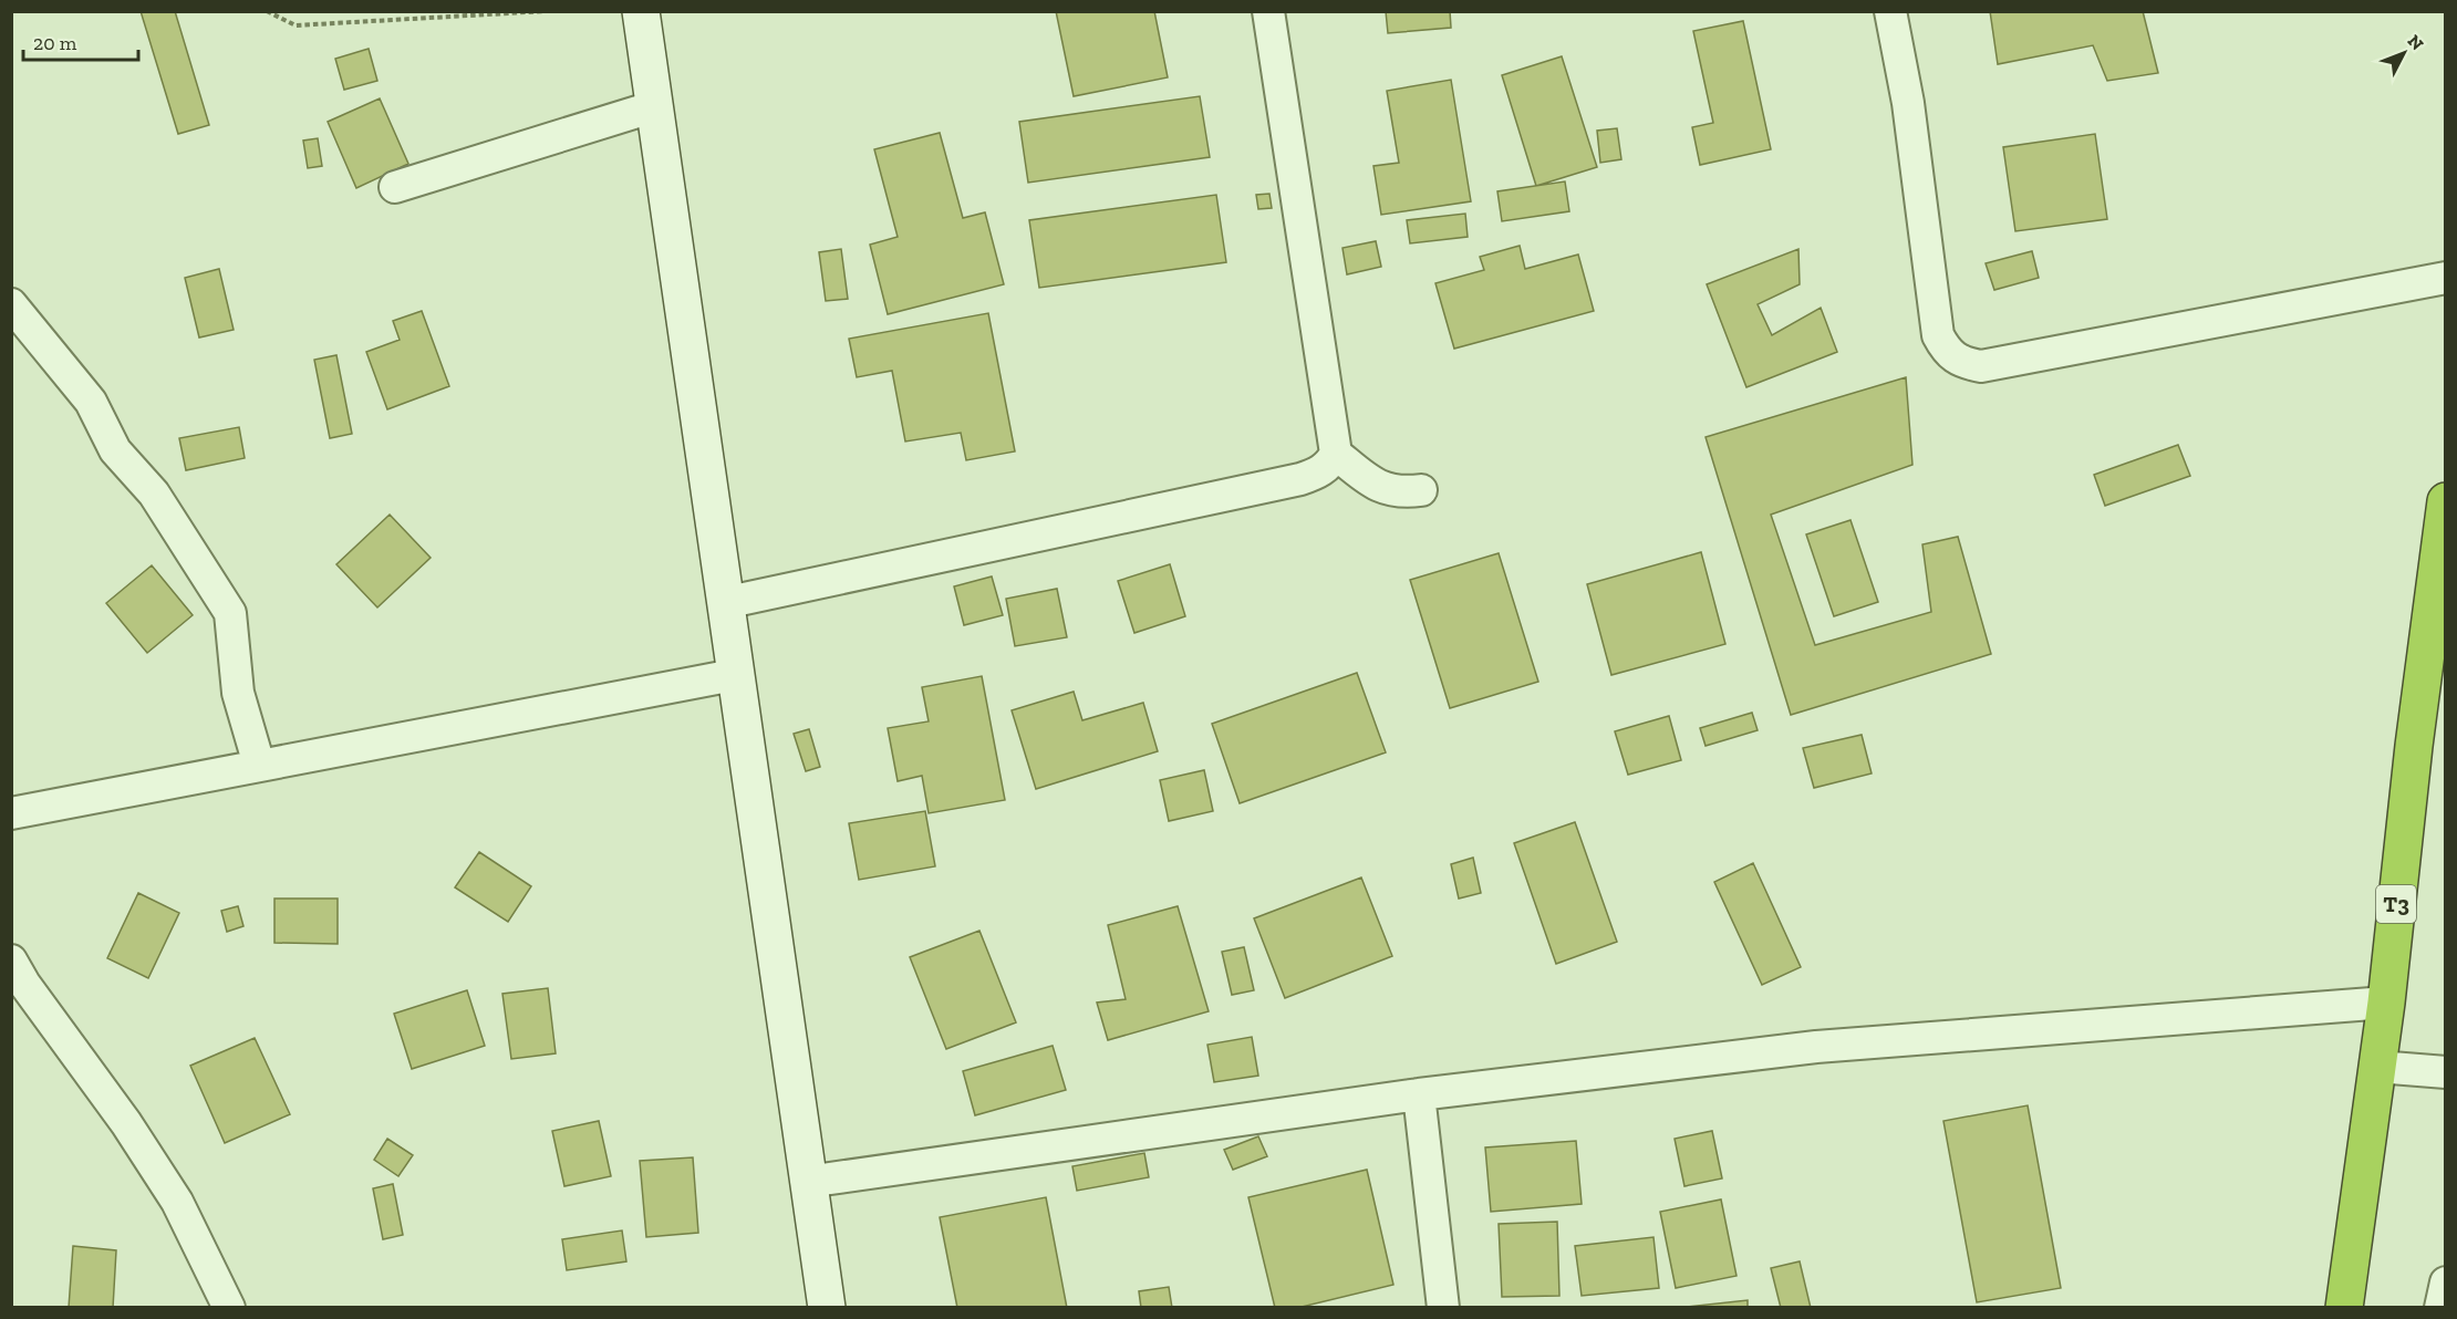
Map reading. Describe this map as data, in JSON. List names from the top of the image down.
{
  "streets": {
    "highway": ["T3"]
  },
  "scale_bar": "20 m",
  "north": "top right"
}
